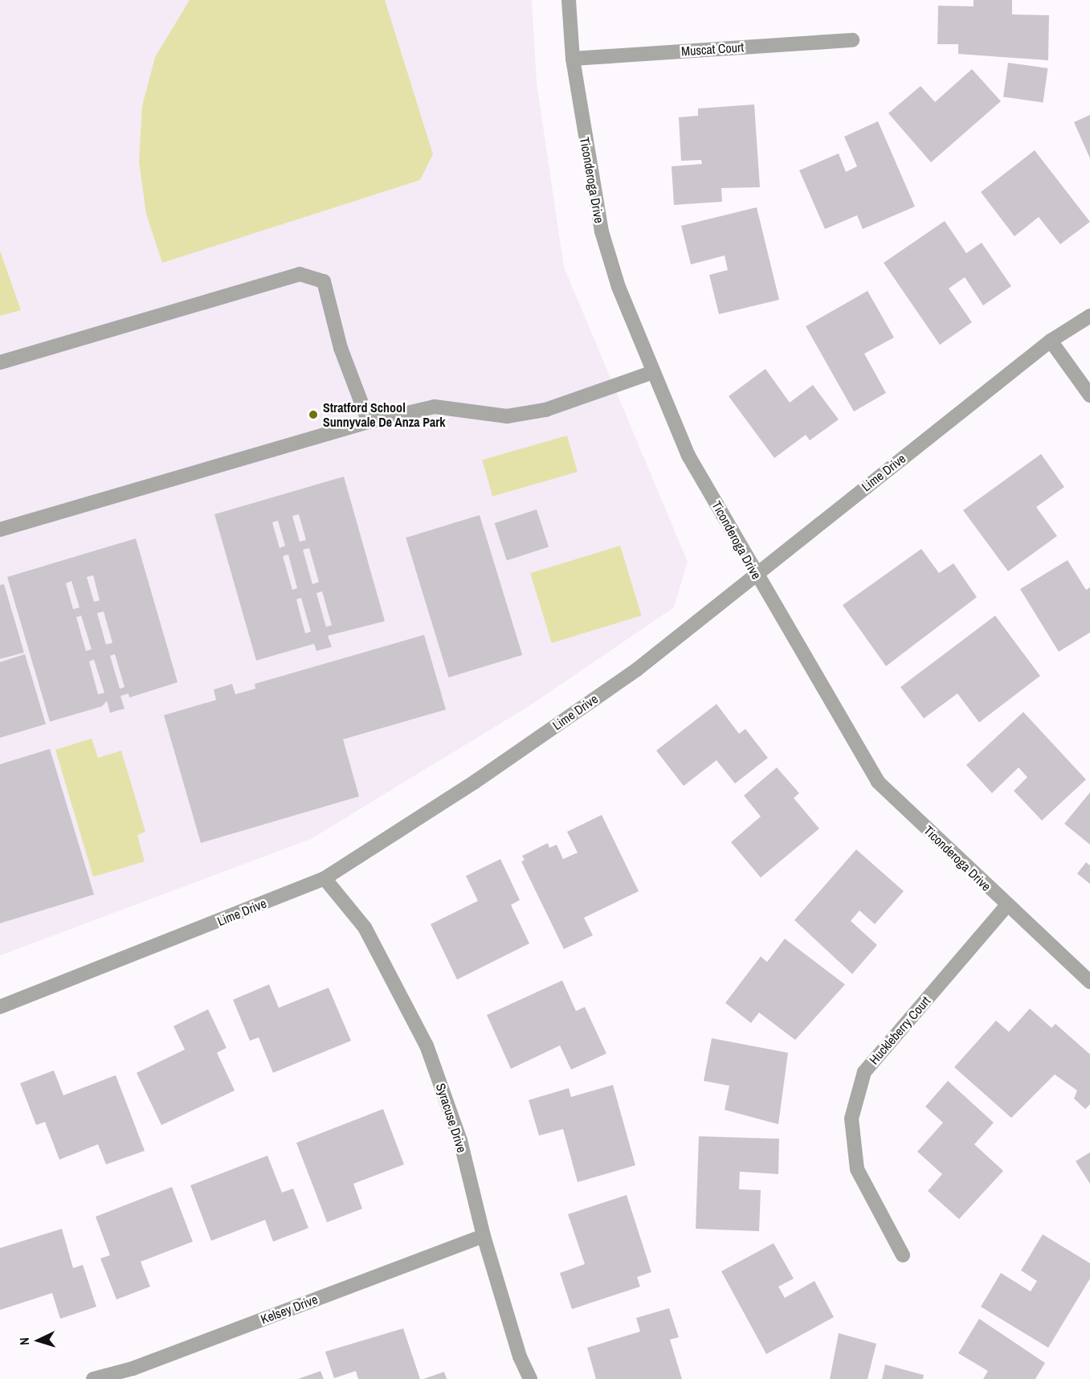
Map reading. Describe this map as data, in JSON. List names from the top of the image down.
{
  "streets": {
    "street": [
      "Muscat Court",
      "Ticonderoga Drive",
      "Lime Drive",
      "Huckleberry Court",
      "Syracuse Drive",
      "Kelsey Drive"
    ]
  },
  "crossings": [
    ["Muscat Court", "Ticonderoga Drive"],
    ["Ticonderoga Drive", "Lime Drive"],
    ["Ticonderoga Drive", "Huckleberry Court"],
    ["Lime Drive", "Syracuse Drive"],
    ["Syracuse Drive", "Kelsey Drive"]
  ],
  "places": ["Stratford School Sunnyvale De Anza Park"],
  "north": "left"
}
